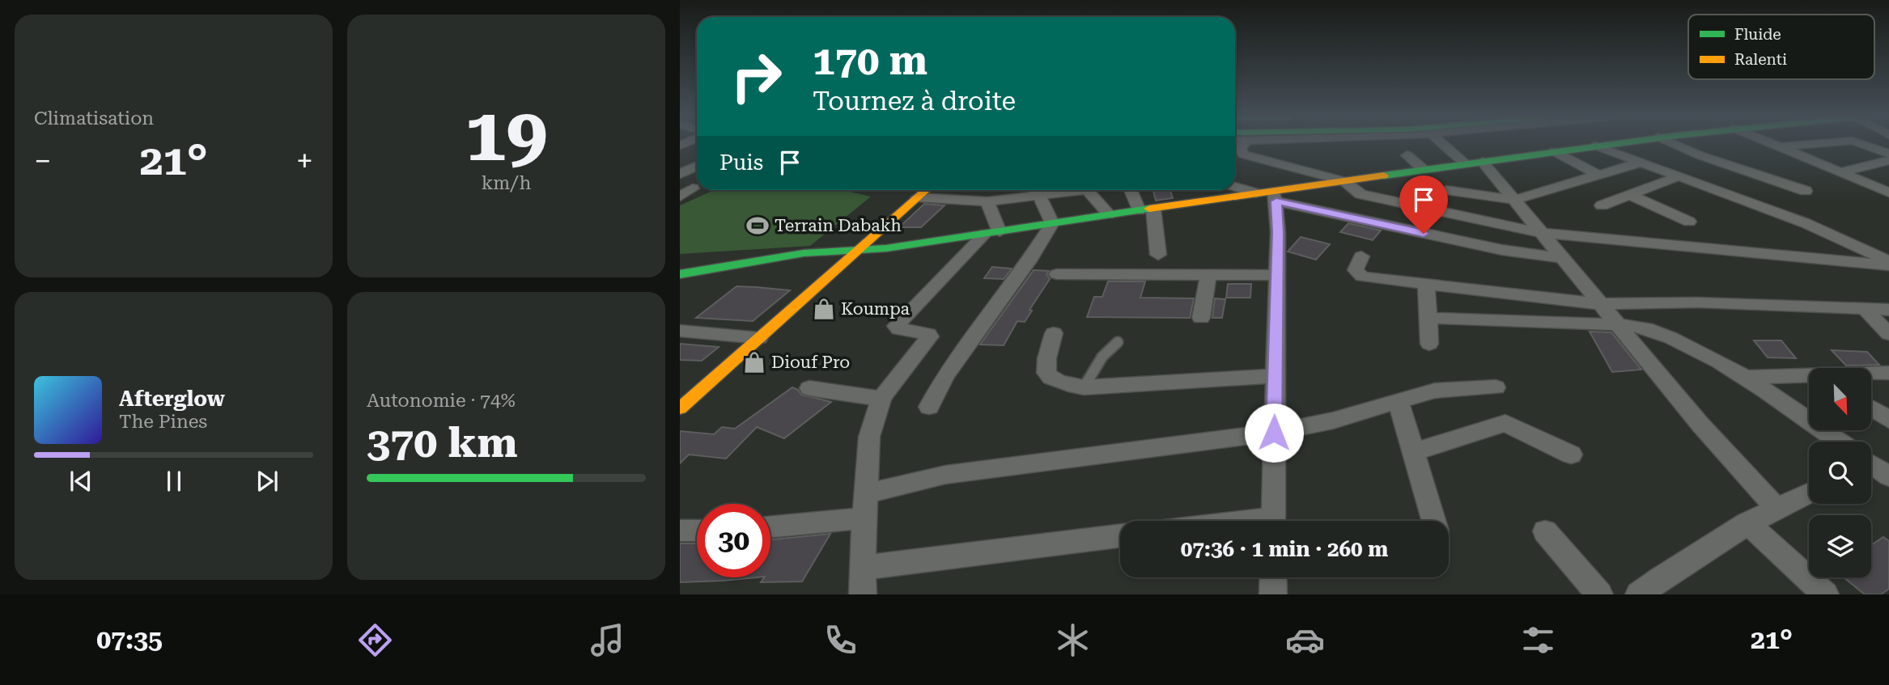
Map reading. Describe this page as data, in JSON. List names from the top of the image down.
{
  "places": {
    "sports": ["Terrain Dabakh"],
    "shop": ["Koumpa", "Diouf Pro"]
  },
  "legend": ["Fluide", "Ralenti"],
  "north": "bottom right",
  "page": {
    "tile": [
      "Climatisation",
      ["19", "km/h"],
      ["Autonomie · 74%", "370 km"]
    ],
    "turn": ["170 m", "Tournez à droite"],
    "then": "Puis",
    "heat": ["−", "21°", "+"],
    "song": ["Afterglow", "The Pines"],
    "limit": "30",
    "trip": "07:36 · 1 min · 260 m",
    "tabs": ["07:35", "21°"]
  }
}
